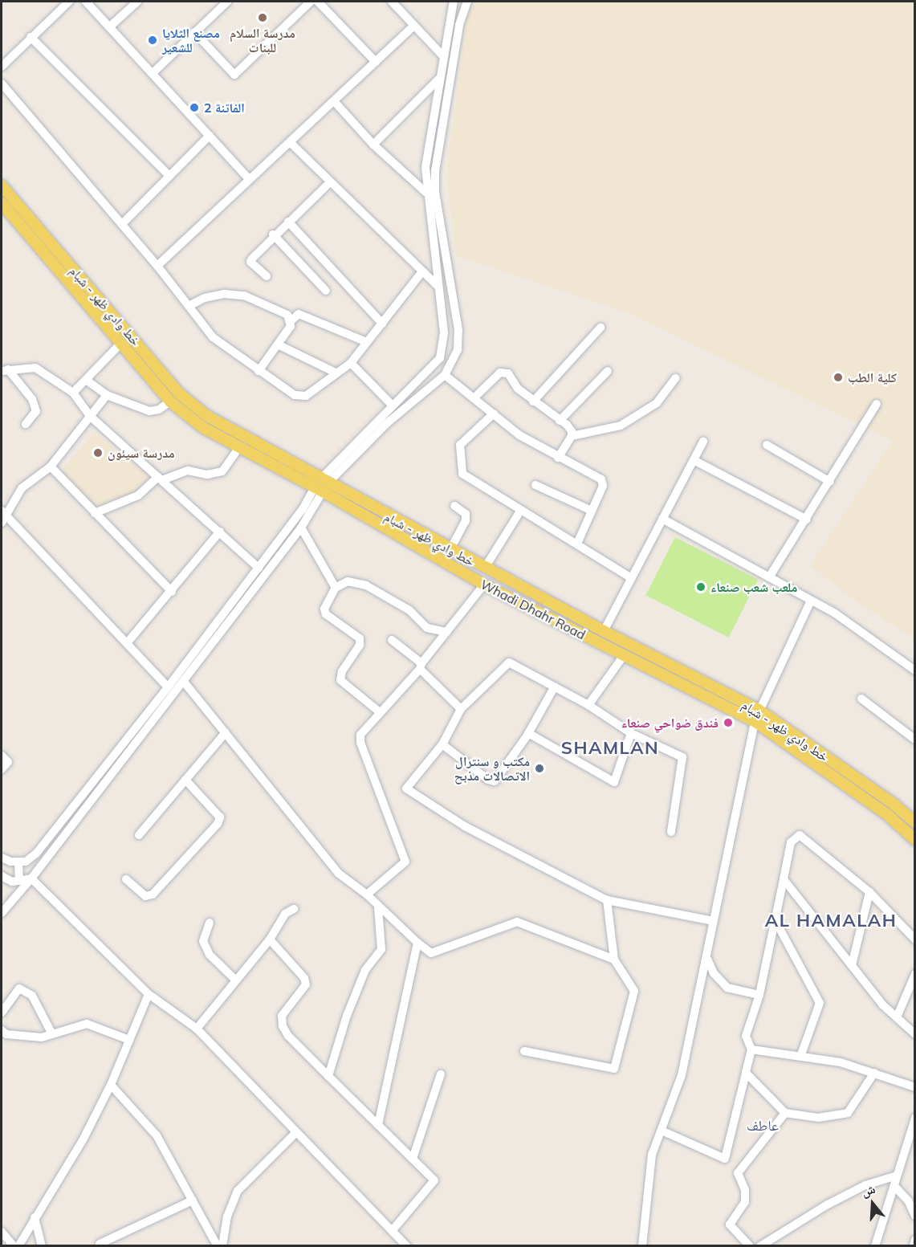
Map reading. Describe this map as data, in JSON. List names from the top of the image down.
{
  "streets": {
    "main road": ["خط وادي ظهر - شبام", "Whadi Dhahr Road"]
  },
  "crossings": [
    ["خط وادي ظهر - شبام", "Whadi Dhahr Road"]
  ],
  "districts": ["SHAMLAN", "AL HAMALAH", "عاطف"],
  "places": [
    "مدرسة السلام للبنات",
    "مصنع الثلايا للشعير",
    "الفاتنة 2",
    "كلية الطب",
    "مدرسة سيئون",
    "ملعب شعب صنعاء",
    "فندق ضواحي صنعاء",
    "مكتب و سنترال الاتصالات مذبح"
  ],
  "north": "top"
}
